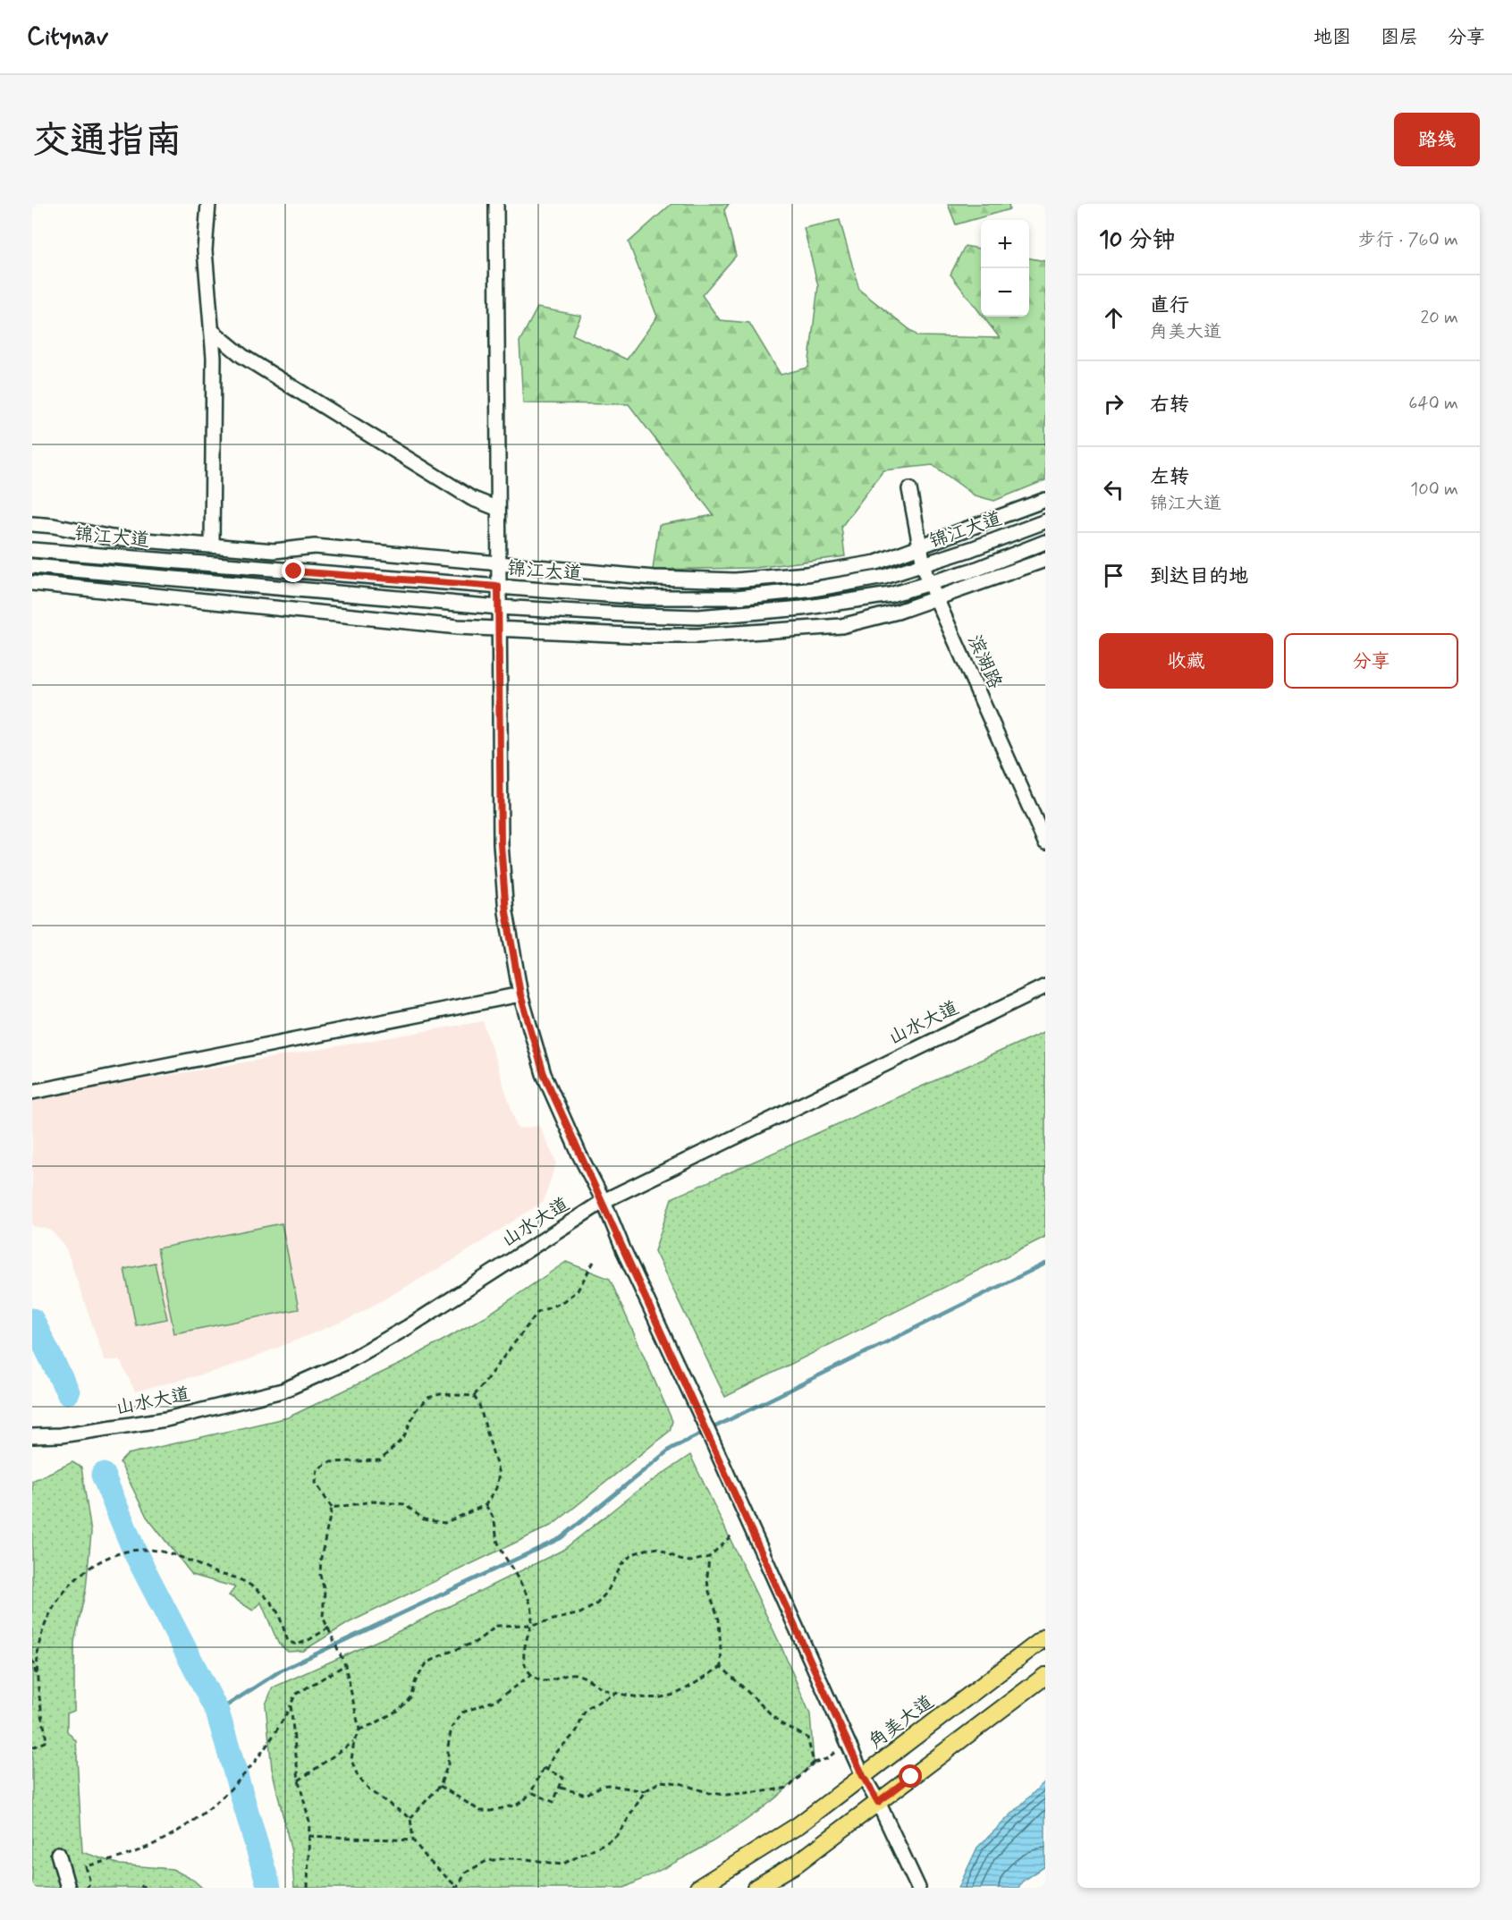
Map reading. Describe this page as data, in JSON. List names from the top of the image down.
{
  "streets": {
    "main road": ["角美大道"],
    "street": ["锦江大道", "滨湖路", "山水大道"]
  },
  "crossings": [
    ["锦江大道", "滨湖路"]
  ],
  "page": {
    "header": "Citynav",
    "nav": ["地图", "图层", "分享"],
    "buttons": [
      "路线",
      ["收藏", "分享"]
    ],
    "title": "交通指南",
    "heading": ["10 分钟", "步行 · 760 m"],
    "map_buttons": ["+", "−"],
    "list": [
      ["直行", "角美大道", "20 m"],
      ["右转", "640 m"],
      ["左转", "锦江大道", "100 m"],
      "到达目的地"
    ]
  }
}
